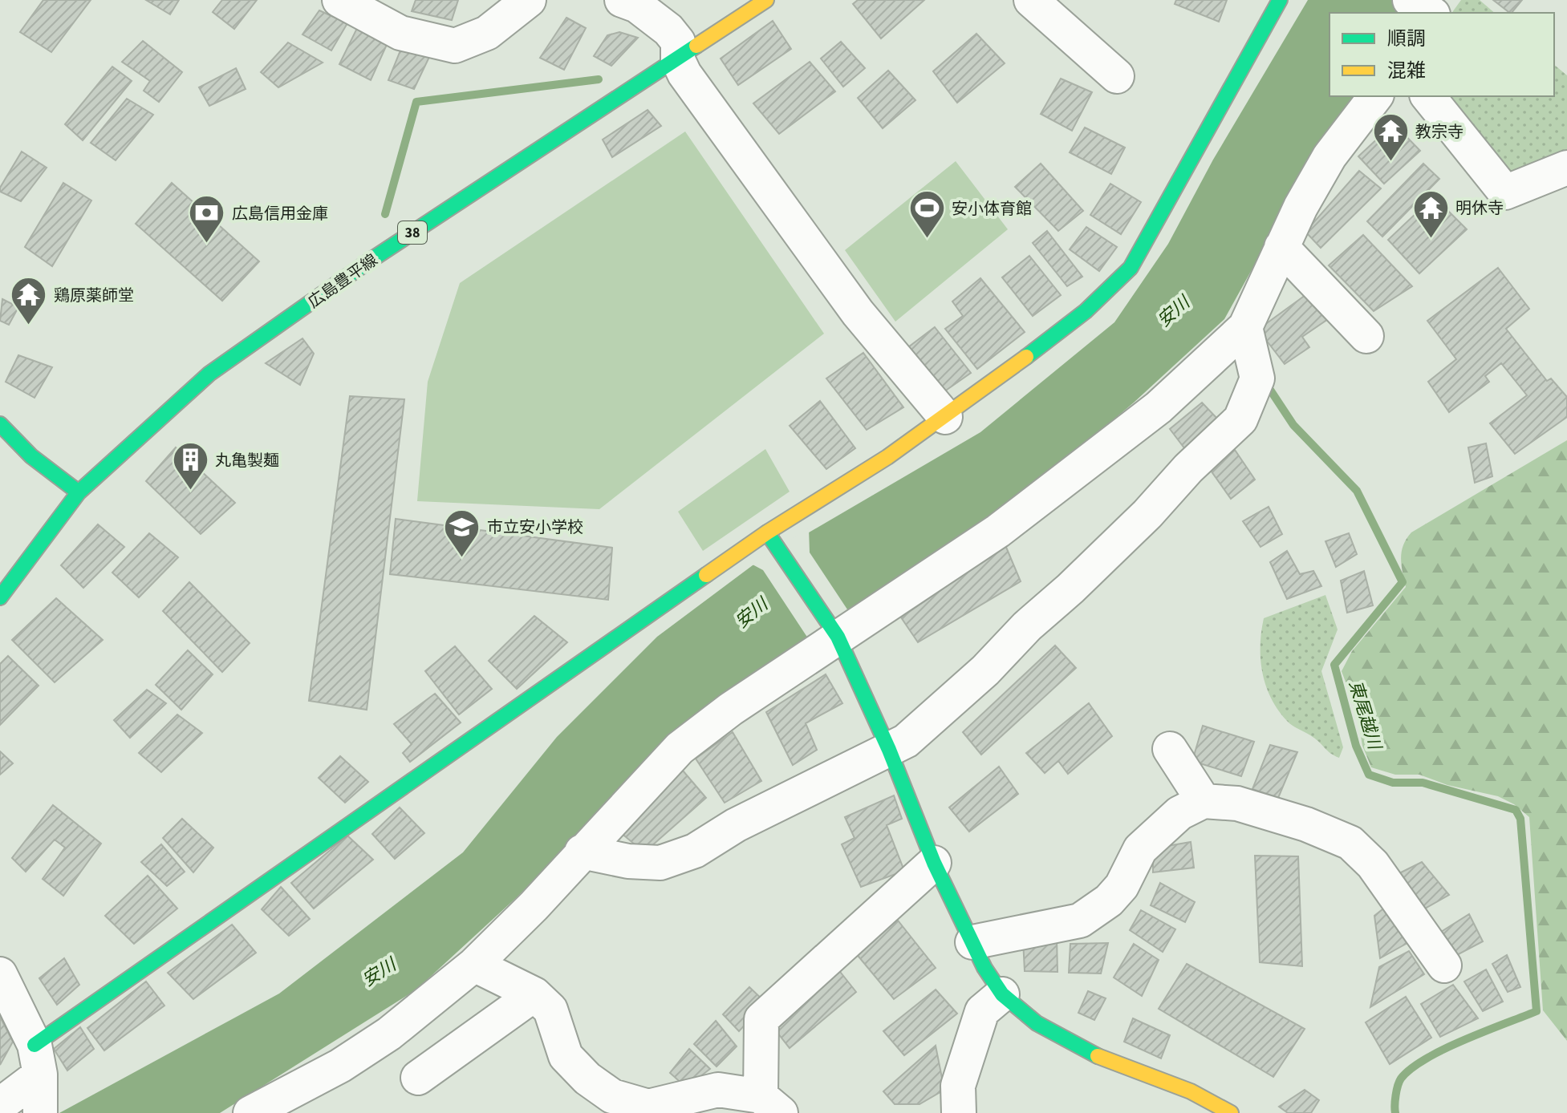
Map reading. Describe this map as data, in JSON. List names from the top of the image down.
{
  "streets": {
    "street": ["38", "広島豊平線"]
  },
  "water": ["安川", "東尾越川"],
  "places": {
    "temple": ["教宗寺", "明休寺", "鶏原薬師堂"],
    "sports": ["安小体育館"],
    "bank": ["広島信用金庫"],
    "building": ["丸亀製麺"],
    "school or university": ["市立安小学校"]
  },
  "legend": ["順調", "混雑"]
}
